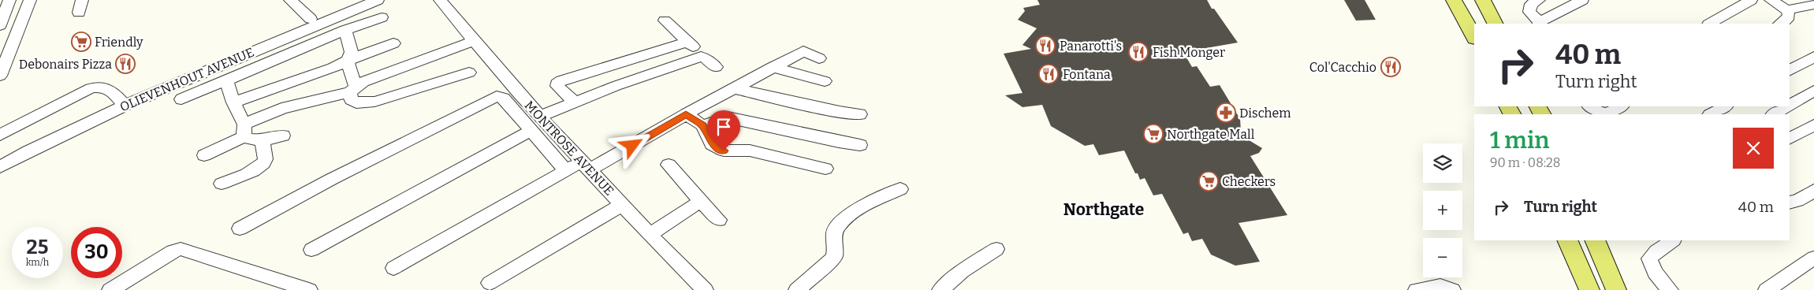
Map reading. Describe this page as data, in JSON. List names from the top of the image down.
{
  "streets": {
    "street": ["OLIEVENHOUT AVENUE", "MONTROSE AVENUE"]
  },
  "districts": ["Northgate"],
  "places": {
    "supermarket": ["Friendly", "Northgate Mall", "Checkers"],
    "restaurant": [
      "Panarotti's",
      "Fish Monger",
      "Debonairs Pizza",
      "Col'Cacchio",
      "Fontana"
    ],
    "pharmacy": ["Dischem"]
  },
  "page": {
    "turn": ["40 m", "Turn right"],
    "heading": ["1 min", "90 m · 08:28"],
    "map_buttons": ["+", "−"],
    "list": [
      {
        "name": "Turn right",
        "value": "40 m"
      }
    ],
    "speed": "25 km/h",
    "limit": "30"
  }
}
